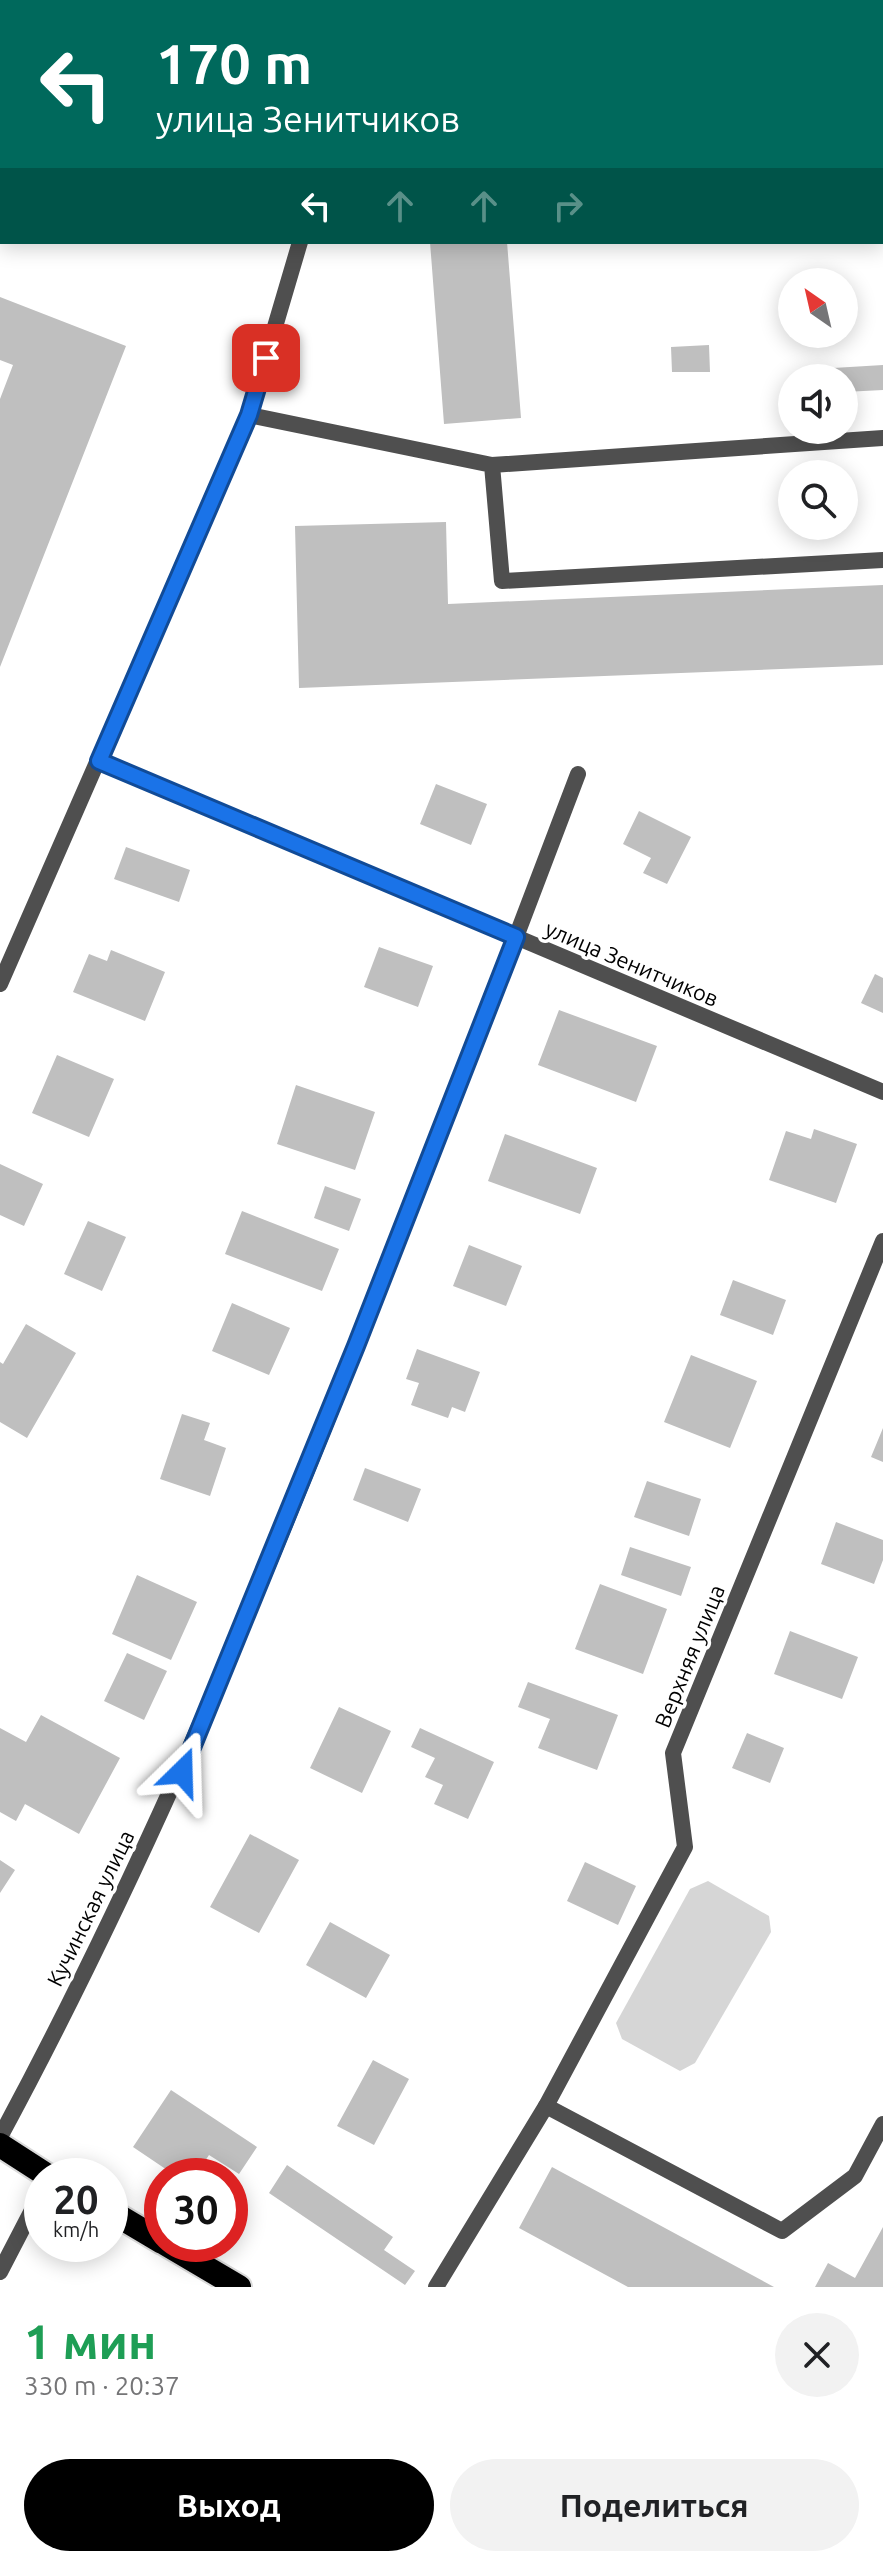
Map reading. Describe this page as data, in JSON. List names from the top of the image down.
{
  "streets": {
    "street": ["улица Зенитчиков", "Верхняя улица", "Кучинская улица"]
  },
  "crossings": [
    ["улица Зенитчиков", "Кучинская улица"]
  ],
  "north": "top left",
  "page": {
    "turn": ["170 m", "улица Зенитчиков"],
    "speed": "20 km/h",
    "limit": "30",
    "heading": ["1 мин", "330 m · 20:37"],
    "buttons": ["Выход", "Поделиться"]
  }
}
